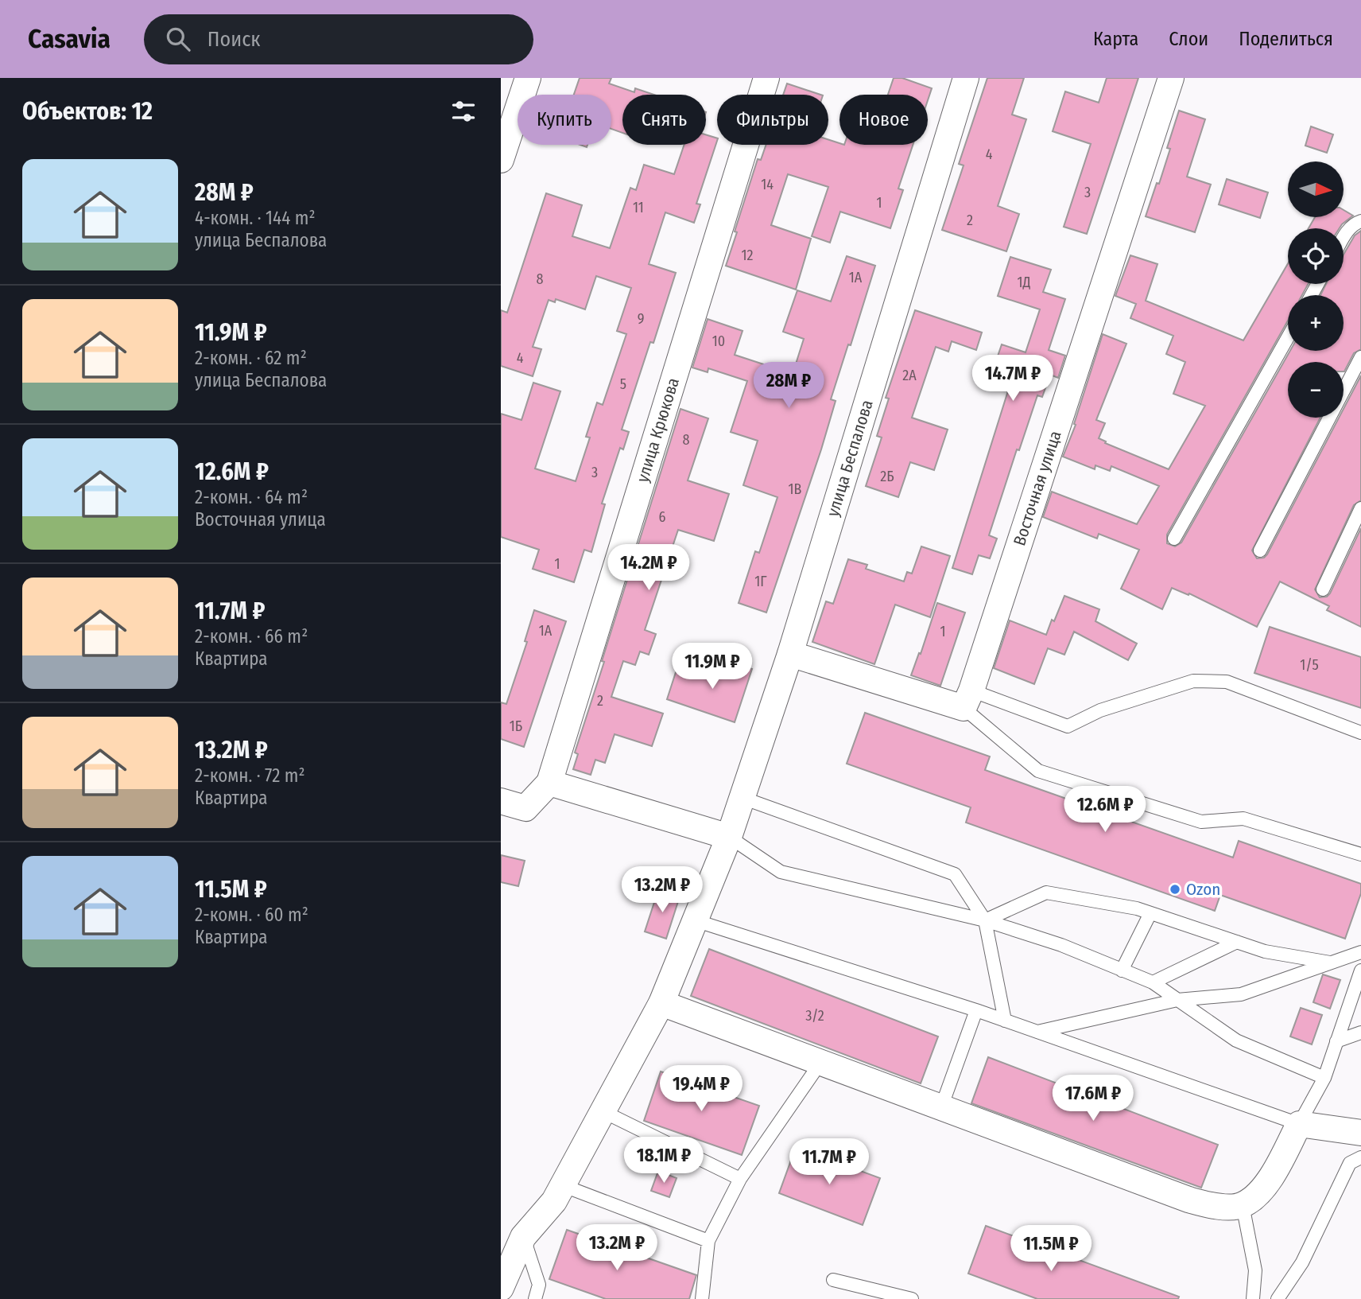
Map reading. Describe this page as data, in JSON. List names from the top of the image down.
{
  "streets": {
    "street": ["улица Крюкова", "улица Беспалова", "Восточная улица"]
  },
  "places": ["Ozon"],
  "house_numbers": [
    "4",
    "14",
    "3",
    "1",
    "11",
    "2",
    "12",
    "1А",
    "8",
    "1Д",
    "9",
    "10",
    "4",
    "2А",
    "5",
    "8",
    "3",
    "2Б",
    "1В",
    "6",
    "1",
    "1Г",
    "1А",
    "1",
    "1/5",
    "2",
    "1Б",
    "3/2"
  ],
  "north": "right",
  "page": {
    "header": "Casavia",
    "search": "Поиск",
    "nav": ["Карта", "Слои", "Поделиться"],
    "heading": "Объектов: 12",
    "chip": [
      "Купить",
      "Снять",
      "Фильтры",
      "Новое"
    ],
    "list": [
      {
        "name": "28M ₽",
        "note": "4-комн. · 144 m² · улица Беспалова"
      },
      {
        "name": "11.9M ₽",
        "note": "2-комн. · 62 m² · улица Беспалова"
      },
      {
        "name": "12.6M ₽",
        "note": "2-комн. · 64 m² · Восточная улица"
      },
      {
        "name": "11.7M ₽",
        "note": "2-комн. · 66 m² · Квартира"
      },
      {
        "name": "13.2M ₽",
        "note": "2-комн. · 72 m² · Квартира"
      },
      {
        "name": "11.5M ₽",
        "note": "2-комн. · 60 m² · Квартира"
      }
    ],
    "map_buttons": ["+", "−"],
    "price": [
      "14.7M ₽",
      "28M ₽",
      "14.2M ₽",
      "11.9M ₽",
      "12.6M ₽",
      "13.2M ₽",
      "19.4M ₽",
      "17.6M ₽",
      "18.1M ₽",
      "11.7M ₽",
      "13.2M ₽",
      "11.5M ₽"
    ]
  }
}
